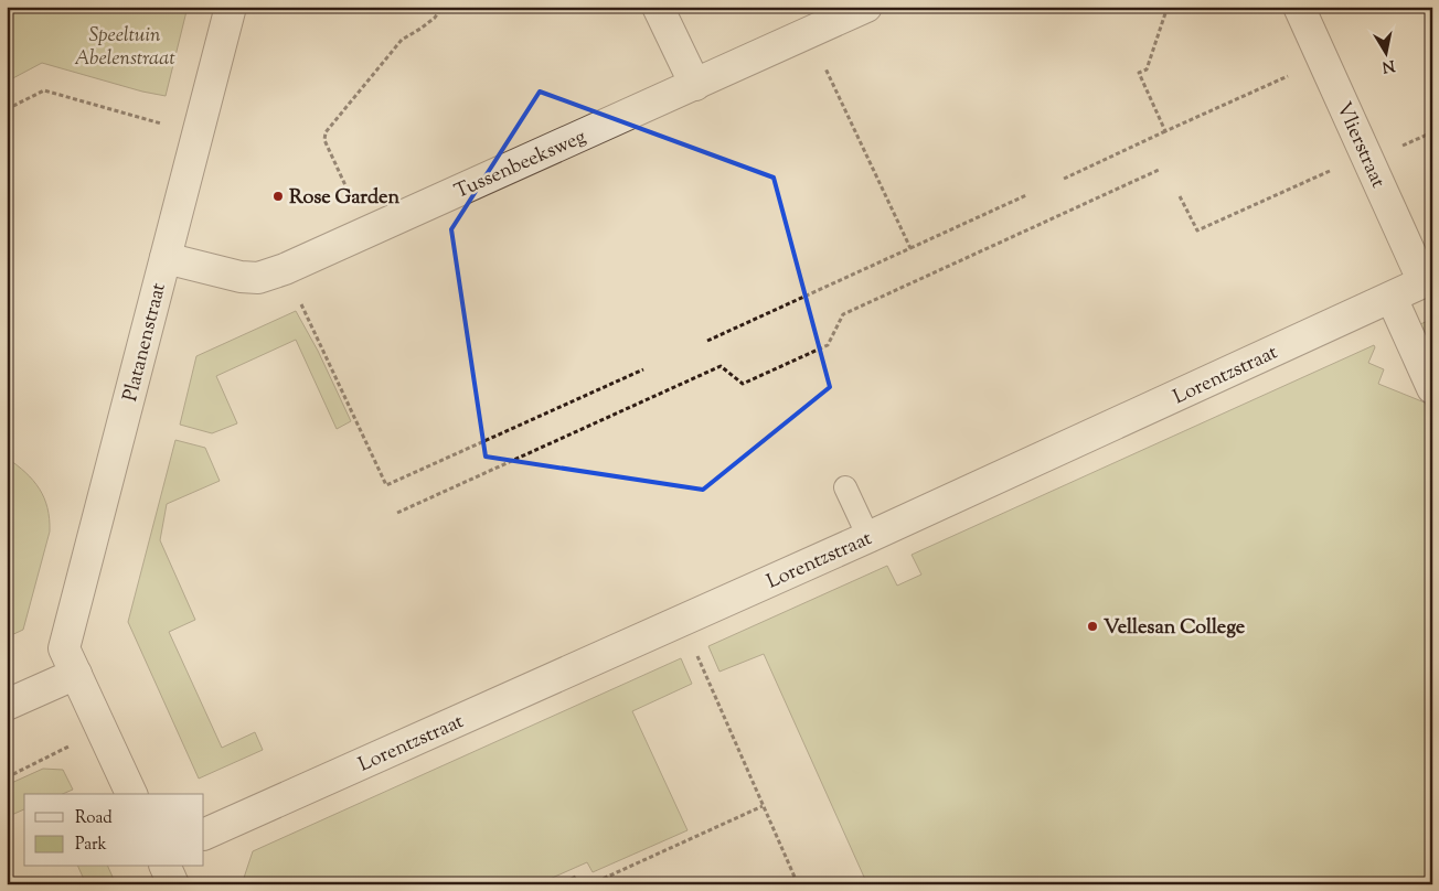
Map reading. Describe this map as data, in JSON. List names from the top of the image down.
{
  "streets": {
    "street": [
      "Vlierstraat",
      "Tussenbeeksweg",
      "Platanenstraat",
      "Lorentzstraat"
    ]
  },
  "crossings": [
    ["Vlierstraat", "Lorentzstraat"],
    ["Tussenbeeksweg", "Platanenstraat"]
  ],
  "parks": ["Speeltuin Abelenstraat"],
  "places": ["Rose Garden", "Vellesan College"],
  "legend": ["Road", "Park"],
  "north": "bottom"
}
